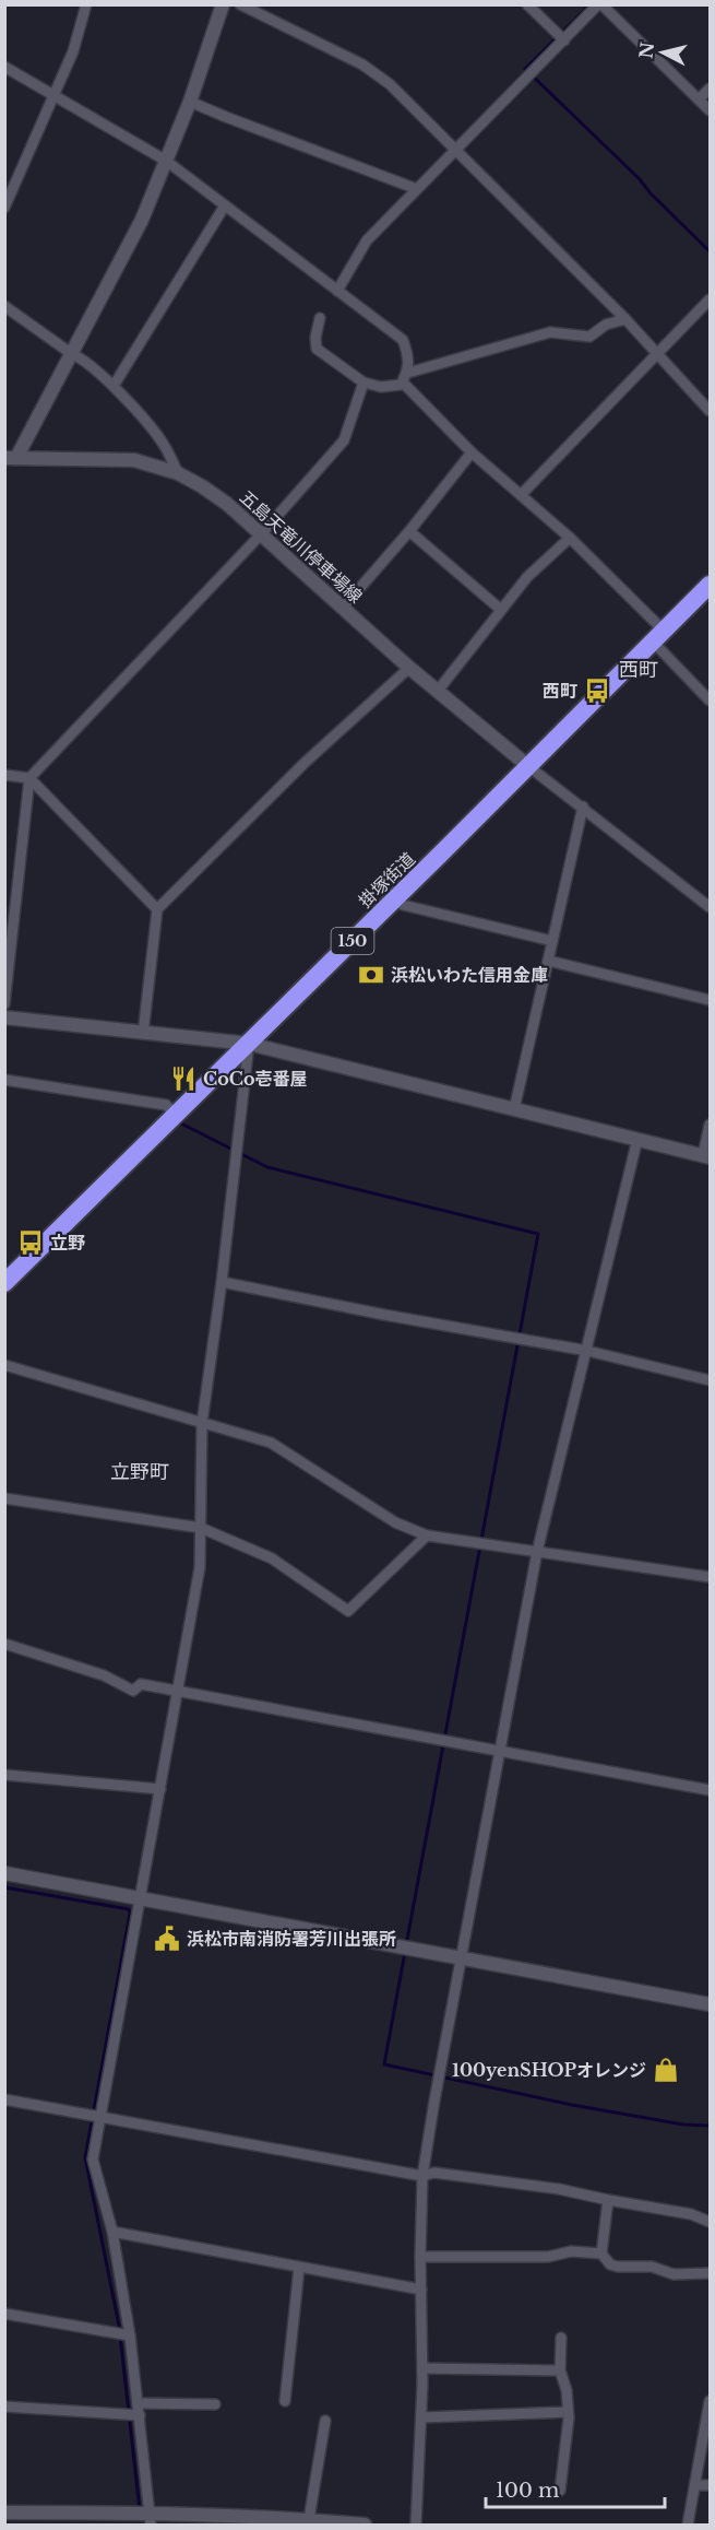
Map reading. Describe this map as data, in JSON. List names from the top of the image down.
{
  "streets": {
    "highway": ["掛塚街道", "150"],
    "street": ["五島天竜川停車場線"]
  },
  "crossings": [
    ["五島天竜川停車場線", "掛塚街道"]
  ],
  "districts": ["西町", "立野町"],
  "places": {
    "bus stop": ["西町", "立野"],
    "bank": ["浜松いわた信用金庫"],
    "restaurant": ["CoCo壱番屋"],
    "public building": ["浜松市南消防署芳川出張所"],
    "shop": ["100yenSHOPオレンジ"]
  },
  "scale_bar": "100 m",
  "north": "left"
}
